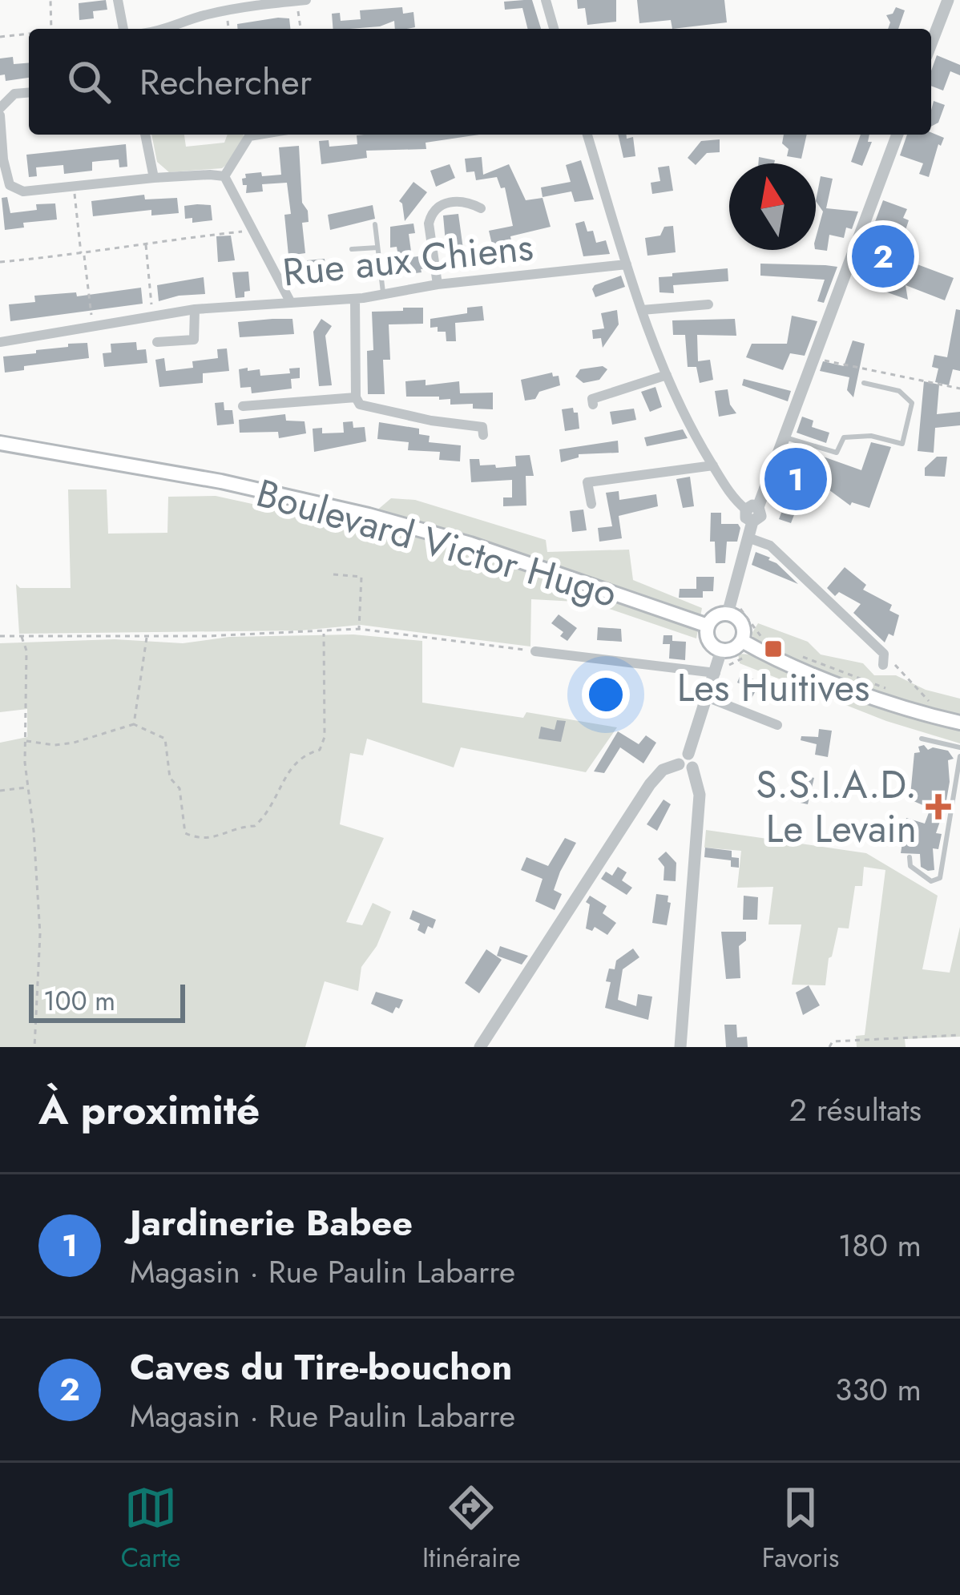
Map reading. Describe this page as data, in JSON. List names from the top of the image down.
{
  "streets": {
    "main road": ["Boulevard Victor Hugo"],
    "street": ["Rue aux Chiens"]
  },
  "places": {
    "transit": ["Les Huitives"],
    "health": ["S.S.I.A.D. Le Levain"]
  },
  "scale_bar": "100 m",
  "north": "top",
  "page": {
    "search": "Rechercher",
    "pins": ["2", "1"],
    "scale": "100 m",
    "heading": ["À proximité", "2 résultats"],
    "list": [
      {
        "mark": "1",
        "name": "Jardinerie Babee",
        "note": "Magasin · Rue Paulin Labarre",
        "value": "180 m"
      },
      {
        "mark": "2",
        "name": "Caves du Tire-bouchon",
        "note": "Magasin · Rue Paulin Labarre",
        "value": "330 m"
      }
    ],
    "nav": ["Carte", "Itinéraire", "Favoris"]
  }
}
